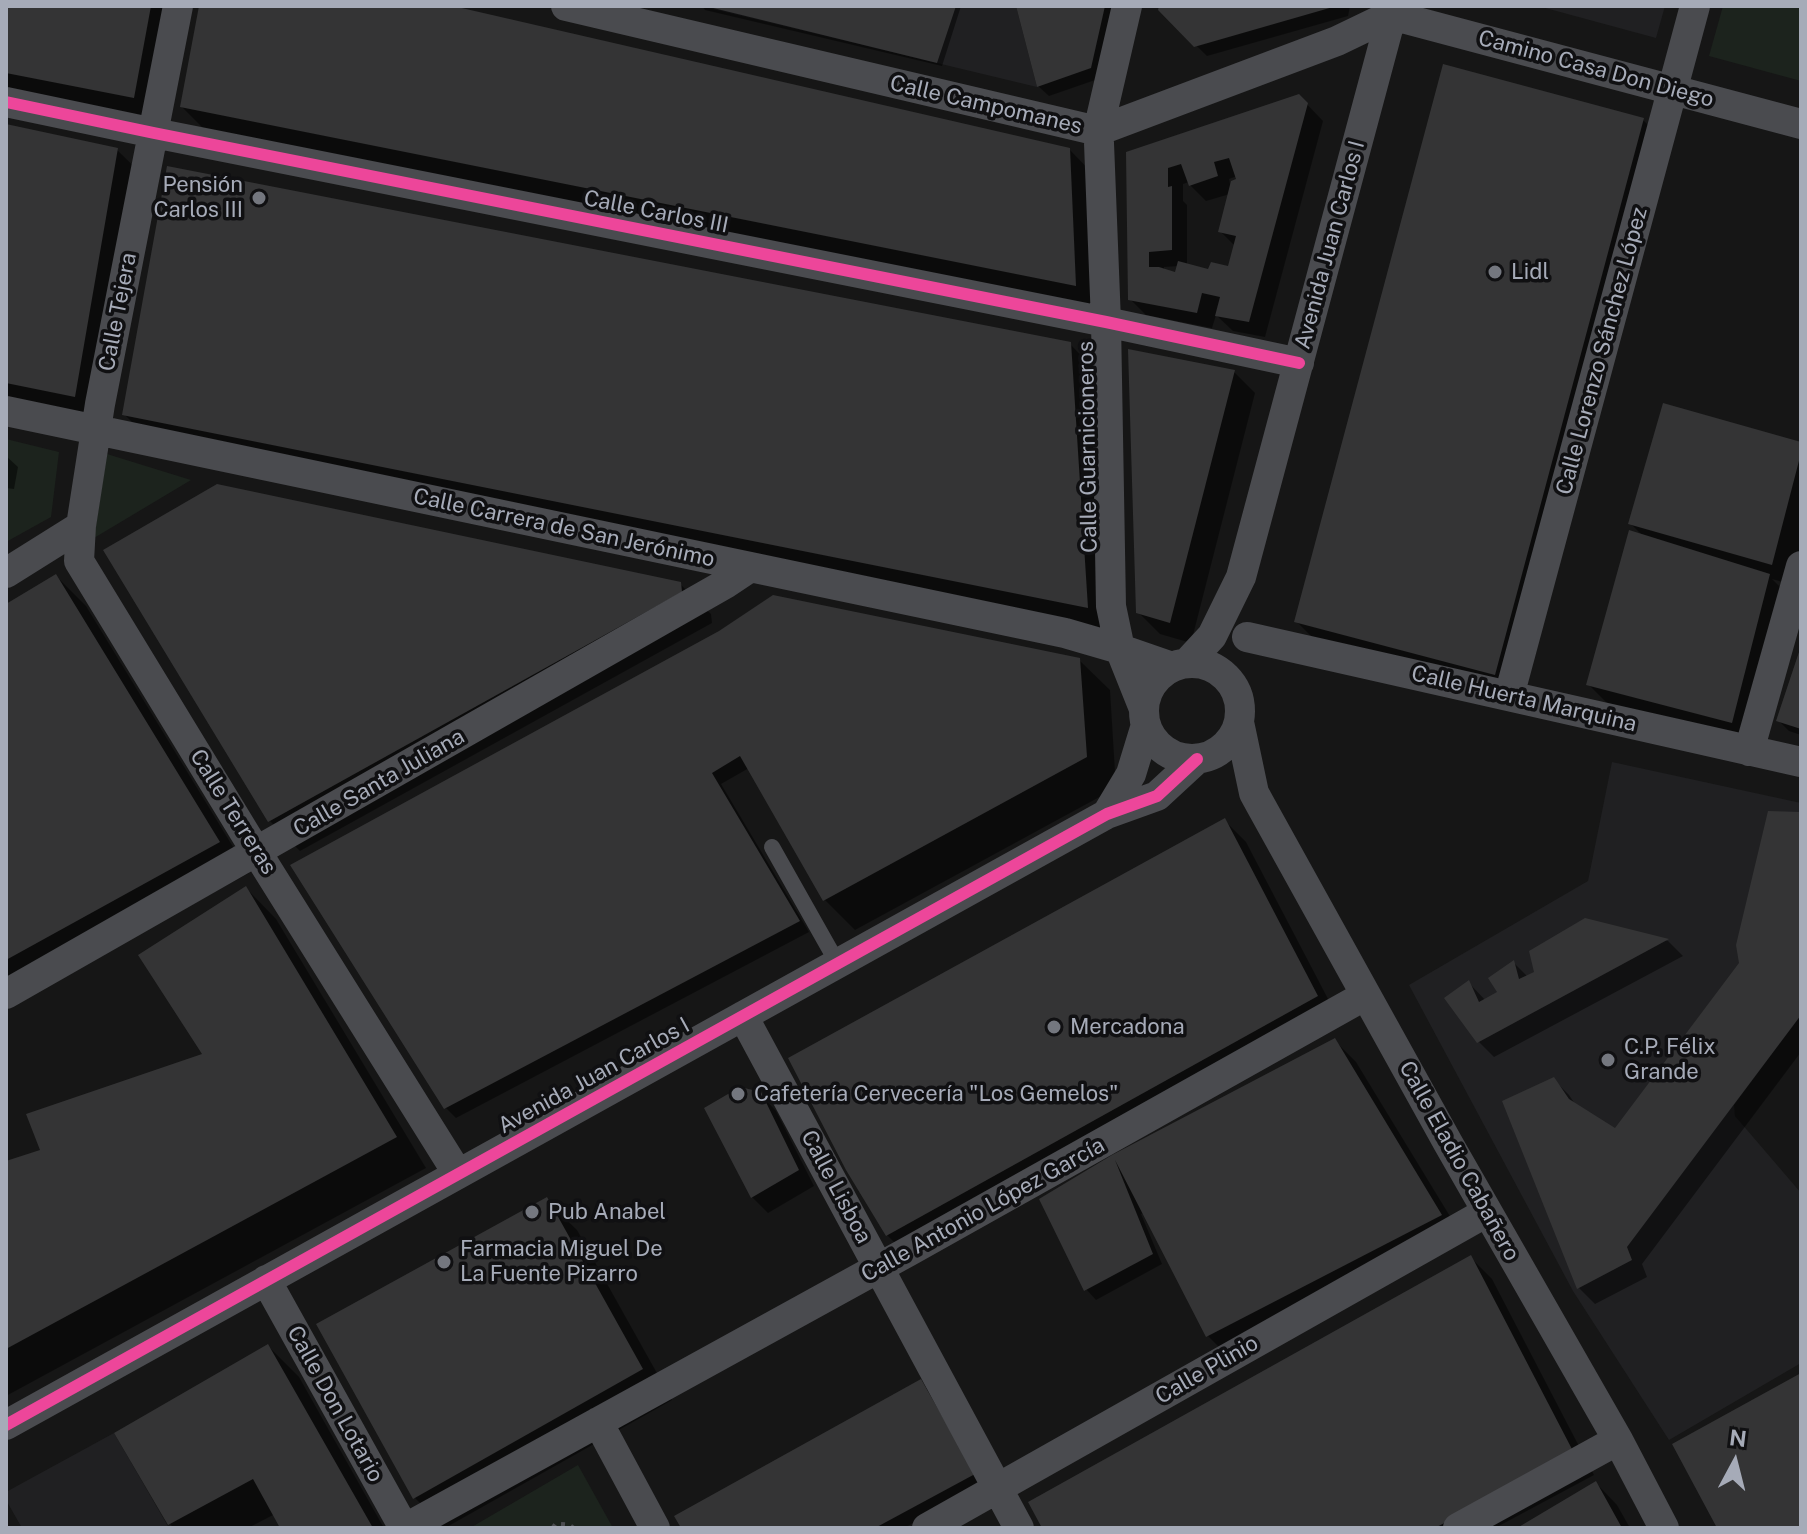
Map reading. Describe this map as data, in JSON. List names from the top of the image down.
{
  "streets": {
    "street": [
      "Camino Casa Don Diego",
      "Calle Campomanes",
      "Calle Carlos III",
      "Avenida Juan Carlos I",
      "Calle Tejera",
      "Calle Lorenzo Sánchez López",
      "Calle Guarnicioneros",
      "Calle Carrera de San Jerónimo",
      "Calle Huerta Marquina",
      "Calle Santa Juliana",
      "Calle Terreras",
      "Calle Eladio Cabañero",
      "Calle Lisboa",
      "Calle Antonio López García",
      "Calle Plinio",
      "Calle Don Lotario"
    ]
  },
  "crossings": [
    ["Camino Casa Don Diego", "Calle Campomanes"],
    ["Camino Casa Don Diego", "Avenida Juan Carlos I"],
    ["Camino Casa Don Diego", "Calle Lorenzo Sánchez López"],
    ["Calle Campomanes", "Avenida Juan Carlos I"],
    ["Calle Campomanes", "Calle Guarnicioneros"],
    ["Calle Carlos III", "Avenida Juan Carlos I"],
    ["Calle Carlos III", "Calle Tejera"],
    ["Calle Carlos III", "Calle Guarnicioneros"],
    ["Avenida Juan Carlos I", "Calle Carrera de San Jerónimo"],
    ["Avenida Juan Carlos I", "Calle Huerta Marquina"],
    ["Avenida Juan Carlos I", "Calle Terreras"],
    ["Avenida Juan Carlos I", "Calle Eladio Cabañero"],
    ["Avenida Juan Carlos I", "Calle Lisboa"],
    ["Avenida Juan Carlos I", "Calle Don Lotario"],
    ["Calle Tejera", "Calle Carrera de San Jerónimo"],
    ["Calle Tejera", "Calle Terreras"],
    ["Calle Lorenzo Sánchez López", "Calle Huerta Marquina"],
    ["Calle Guarnicioneros", "Calle Carrera de San Jerónimo"],
    ["Calle Carrera de San Jerónimo", "Calle Santa Juliana"],
    ["Calle Carrera de San Jerónimo", "Calle Terreras"],
    ["Calle Carrera de San Jerónimo", "Calle Eladio Cabañero"],
    ["Calle Santa Juliana", "Calle Terreras"],
    ["Calle Eladio Cabañero", "Calle Antonio López García"],
    ["Calle Eladio Cabañero", "Calle Plinio"],
    ["Calle Lisboa", "Calle Antonio López García"],
    ["Calle Lisboa", "Calle Plinio"],
    ["Calle Antonio López García", "Calle Don Lotario"]
  ],
  "places": [
    "Pensión Carlos III",
    "Lidl",
    "Mercadona",
    "C.P. Félix Grande",
    "Cafetería Cervecería \"Los Gemelos\"",
    "Pub Anabel",
    "Farmacia Miguel De La Fuente Pizarro"
  ],
  "north": "top"
}
